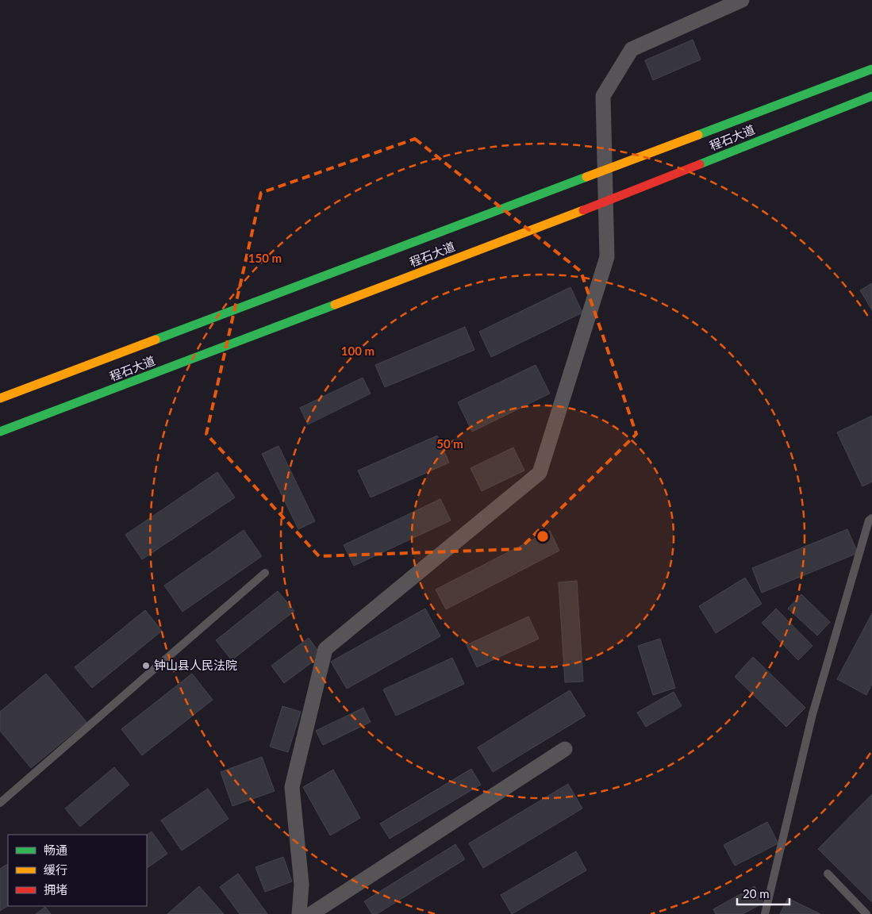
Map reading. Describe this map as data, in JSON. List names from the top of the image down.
{
  "streets": {
    "street": ["程石大道"]
  },
  "places": ["钟山县人民法院"],
  "legend": ["畅通", "缓行", "拥堵"],
  "scale_bar": "20 m",
  "rings": ["150 m", "100 m", "50 m"]
}
